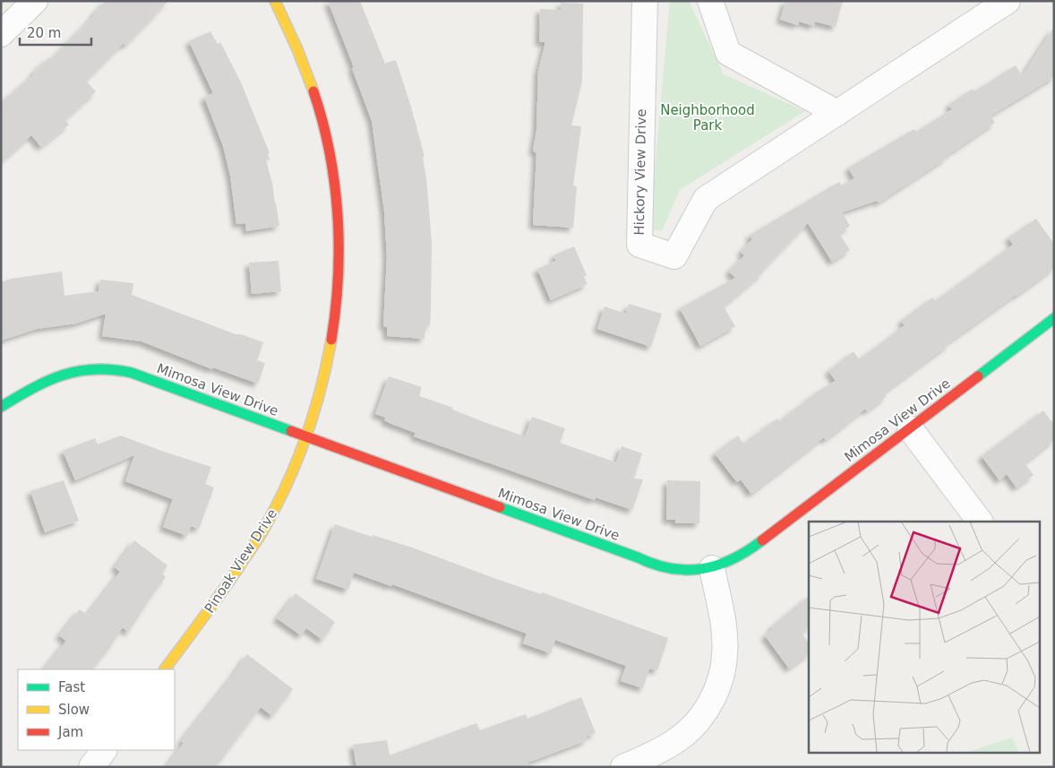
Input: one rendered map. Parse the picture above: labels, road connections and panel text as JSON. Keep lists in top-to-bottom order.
{
  "streets": {
    "street": ["Hickory View Drive", "Mimosa View Drive", "Pinoak View Drive"]
  },
  "crossings": [
    ["Mimosa View Drive", "Pinoak View Drive"]
  ],
  "parks": ["Neighborhood Park"],
  "legend": ["Fast", "Slow", "Jam"],
  "scale_bar": "20 m"
}
